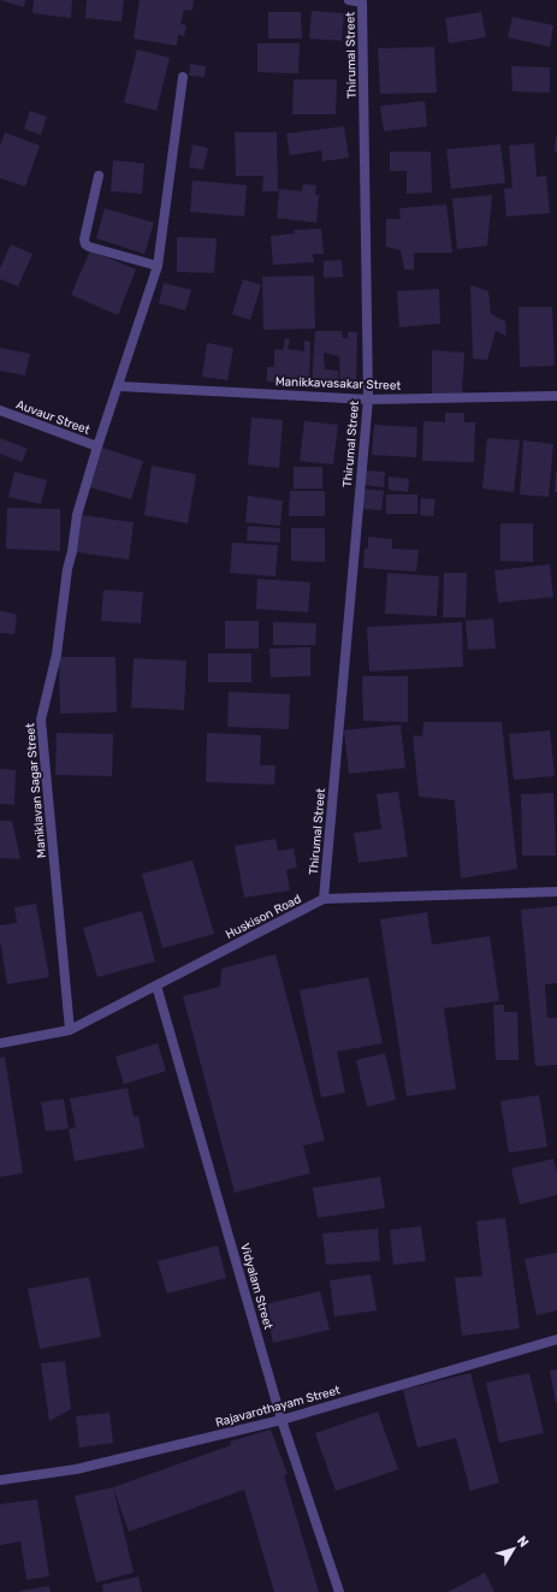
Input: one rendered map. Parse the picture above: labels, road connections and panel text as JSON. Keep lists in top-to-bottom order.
{
  "streets": {
    "street": [
      "Thirumal Street",
      "Manikkavasakar Street",
      "Auvaur Street",
      "Maniklavan Sagar Street",
      "Huskison Road",
      "Vidyalam Street",
      "Rajavarothayam Street"
    ]
  },
  "crossings": [
    ["Thirumal Street", "Manikkavasakar Street"],
    ["Thirumal Street", "Huskison Road"],
    ["Manikkavasakar Street", "Maniklavan Sagar Street"],
    ["Auvaur Street", "Maniklavan Sagar Street"],
    ["Maniklavan Sagar Street", "Huskison Road"],
    ["Huskison Road", "Vidyalam Street"],
    ["Vidyalam Street", "Rajavarothayam Street"]
  ],
  "north": "top right"
}
